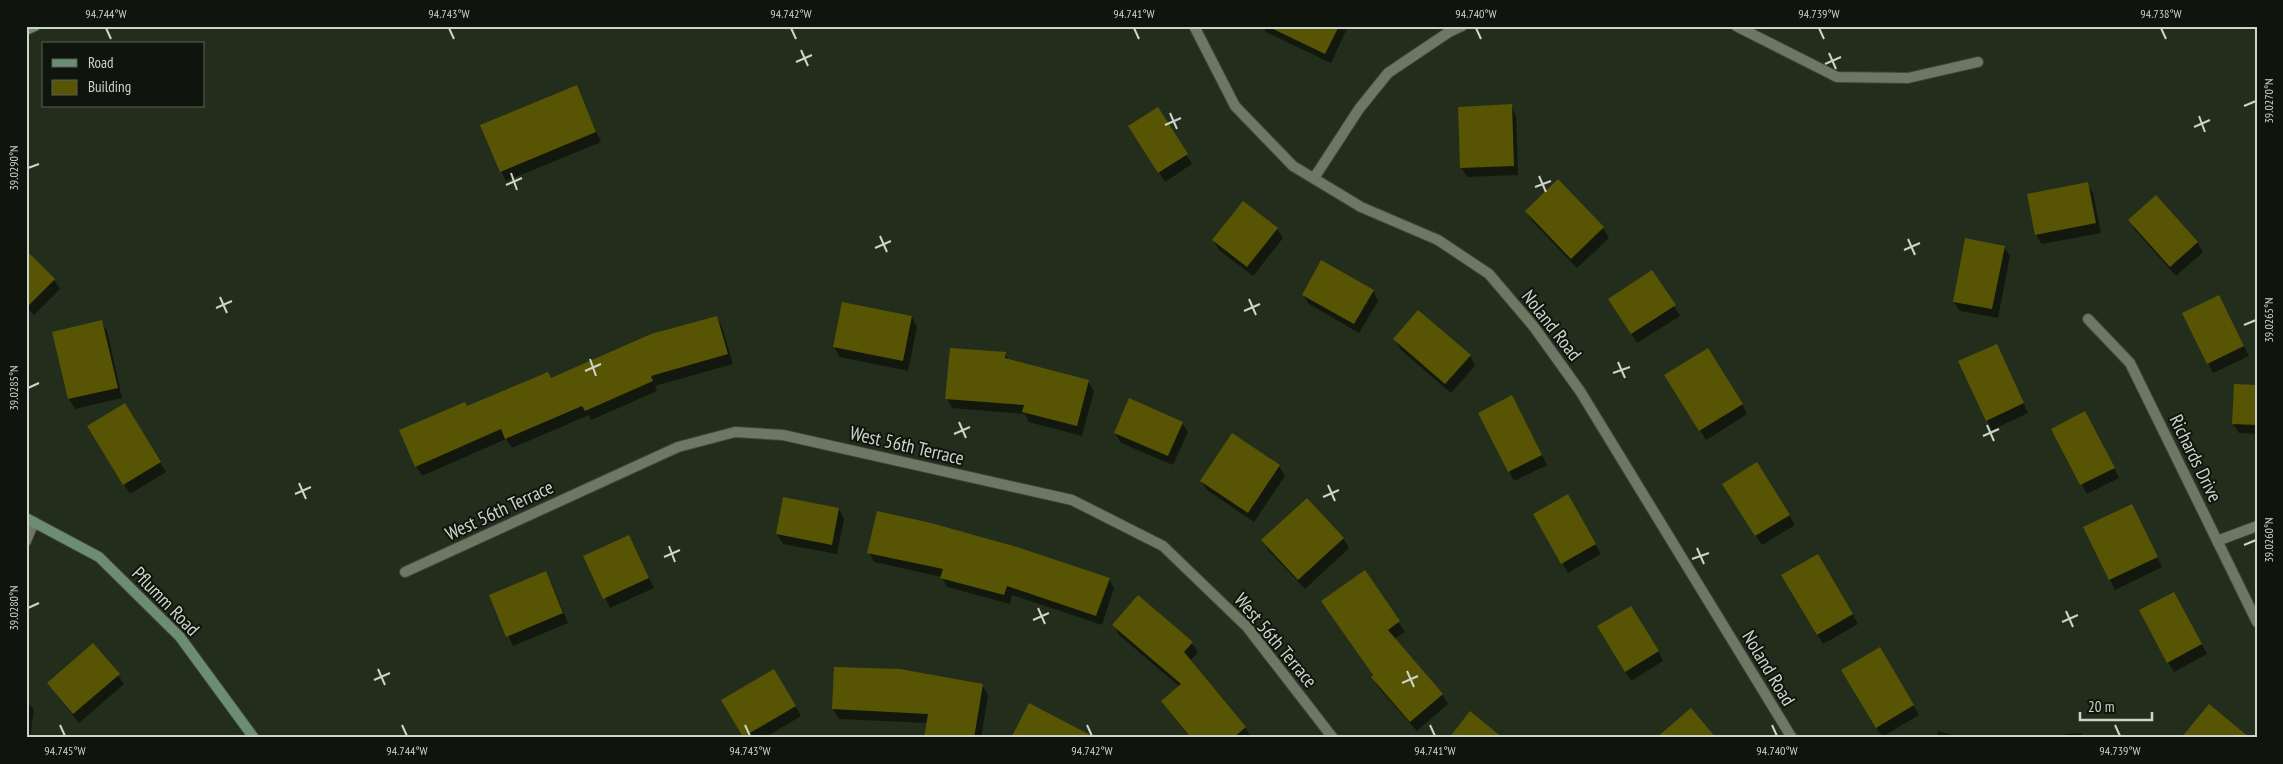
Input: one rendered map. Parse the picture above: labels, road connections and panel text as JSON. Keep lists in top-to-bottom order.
{
  "streets": {
    "main road": ["Pflumm Road"],
    "street": ["Noland Road", "West 56th Terrace", "Richards Drive"]
  },
  "legend": ["Road", "Building"],
  "scale_bar": "20 m",
  "coordinates": [
    "94.744°W",
    "94.743°W",
    "94.742°W",
    "94.741°W",
    "94.740°W",
    "94.739°W",
    "94.738°W",
    "39.0270°N",
    "39.0290°N",
    "39.0265°N",
    "39.0285°N",
    "39.0260°N",
    "39.0280°N",
    "94.745°W"
  ]
}
